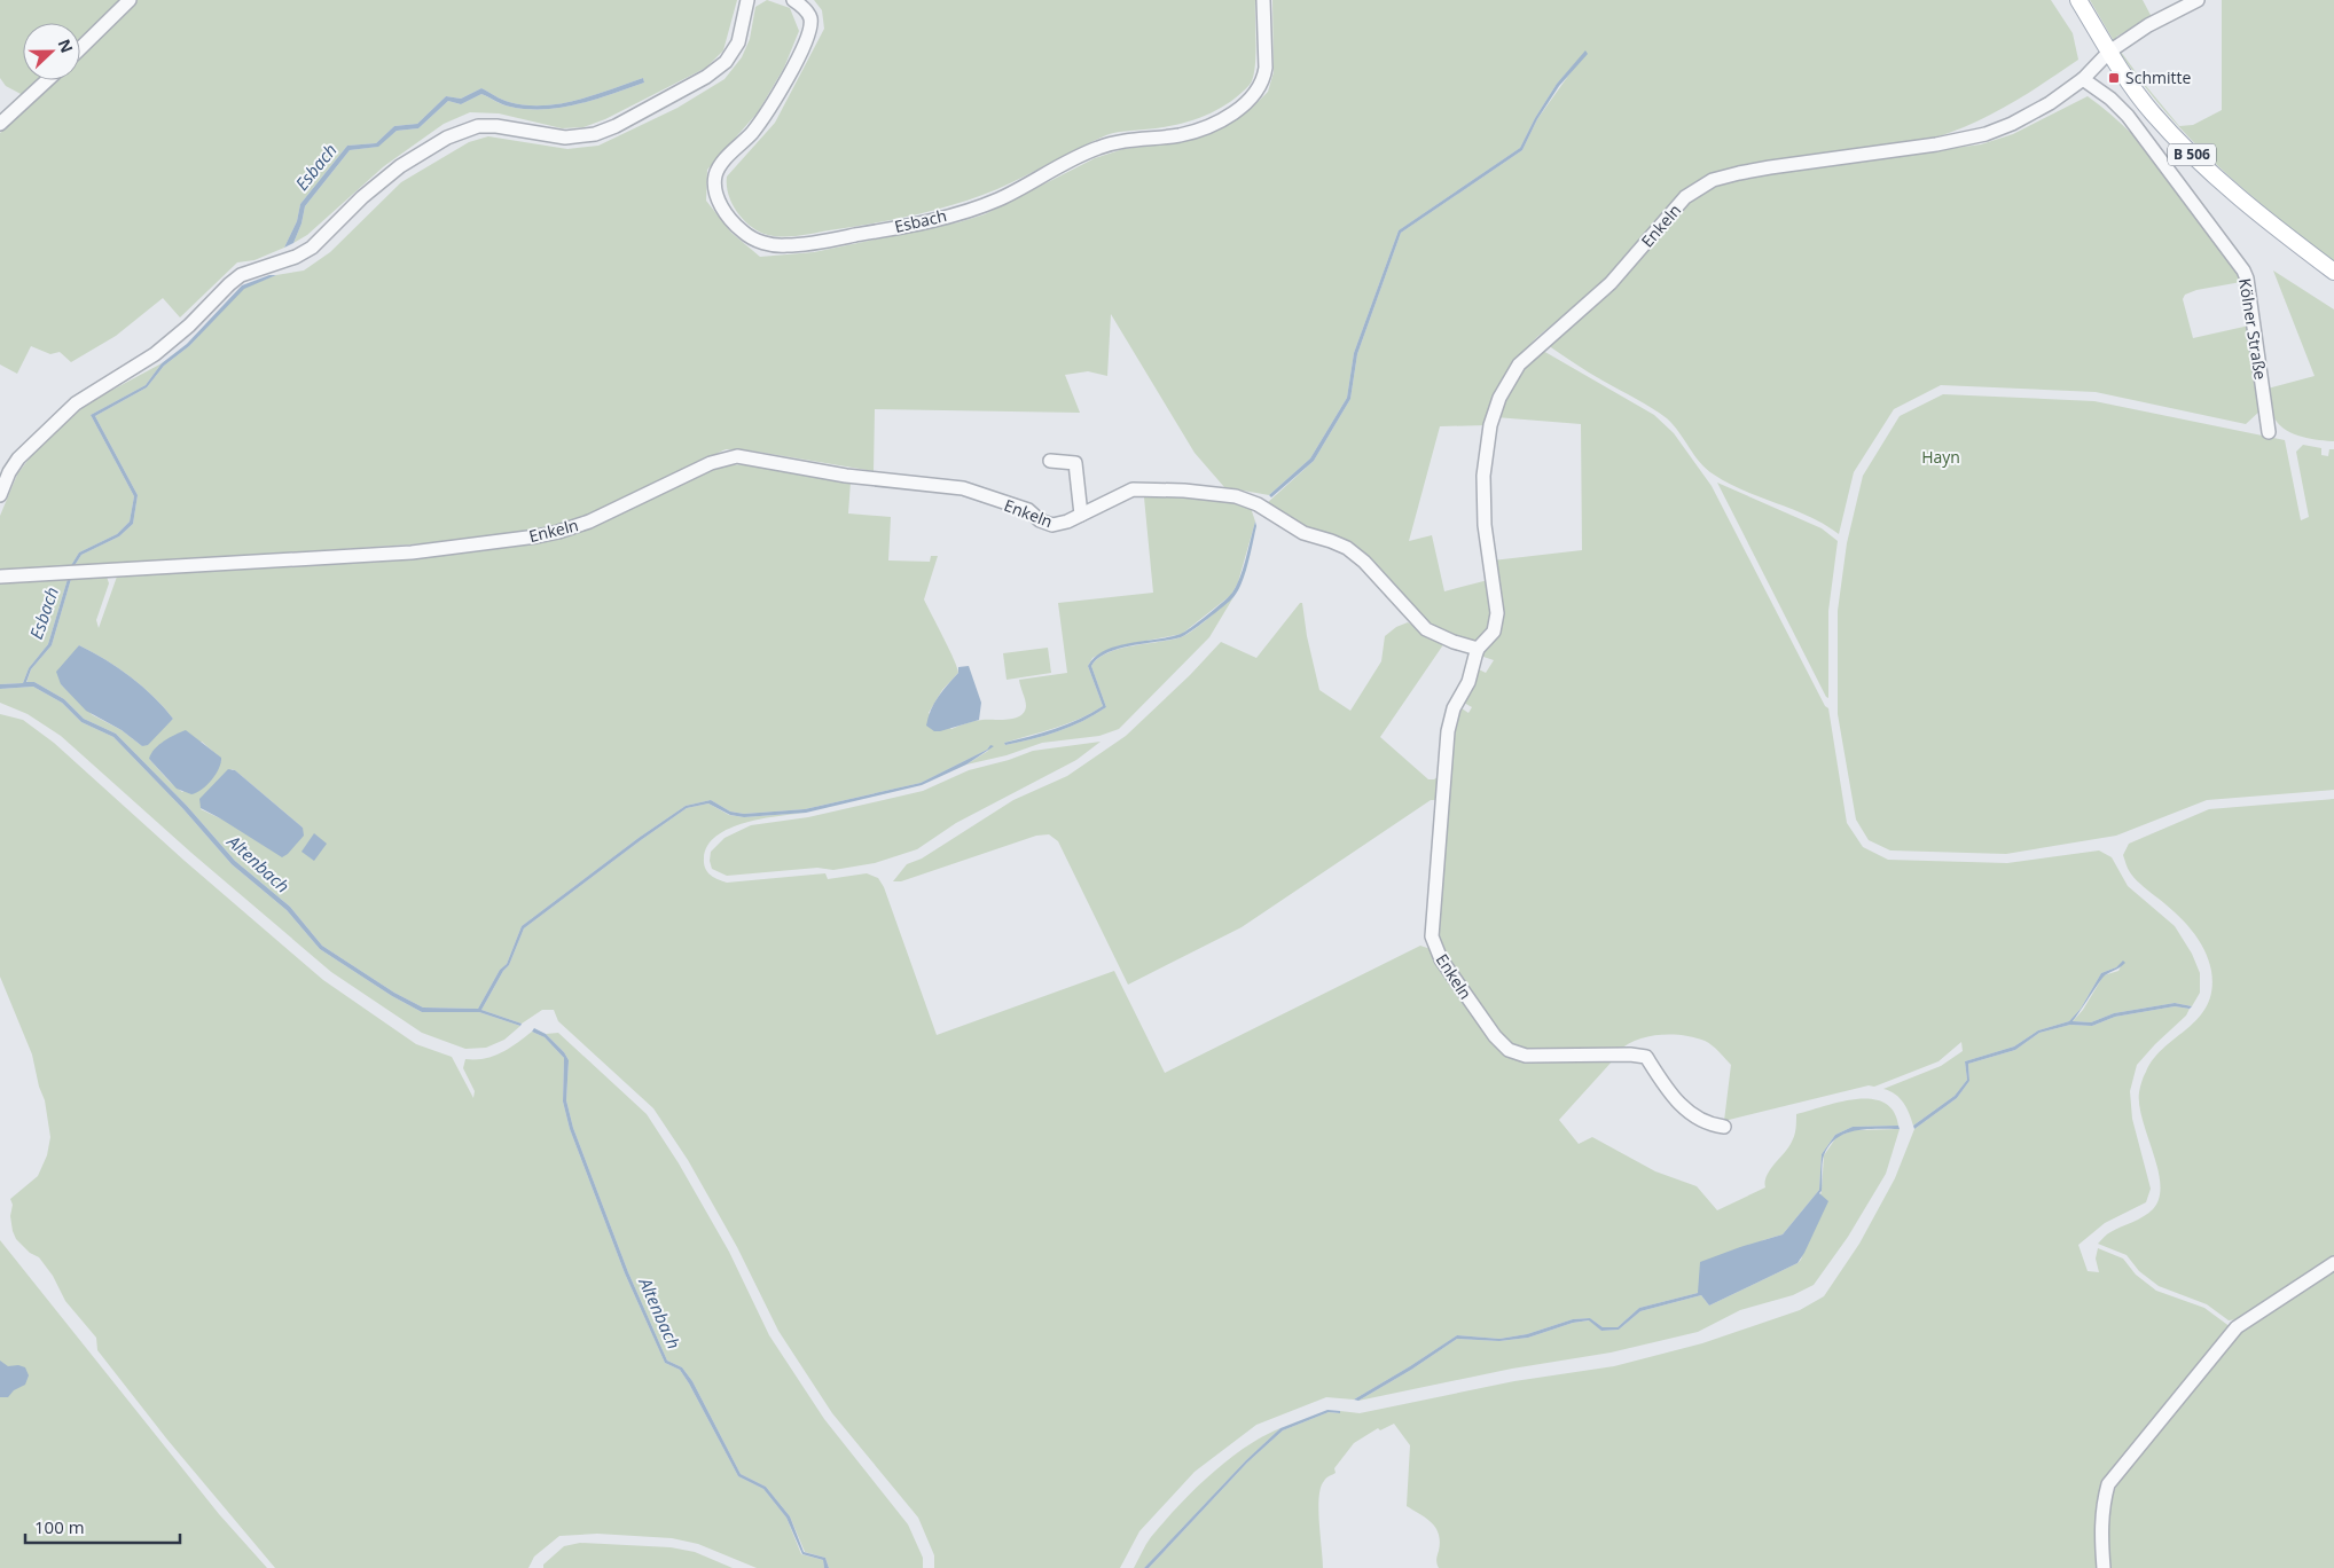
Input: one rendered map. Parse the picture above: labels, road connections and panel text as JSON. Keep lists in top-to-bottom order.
{
  "streets": {
    "main road": ["B 506"],
    "street": ["Esbach", "Enkeln", "Kölner Straße"]
  },
  "crossings": [
    ["B 506", "Enkeln"],
    ["Enkeln", "Kölner Straße"]
  ],
  "water": ["Esbach", "Altenbach"],
  "parks": ["Hayn"],
  "places": {
    "transit": ["Schmitte"]
  },
  "scale_bar": "100 m",
  "north": "right"
}
